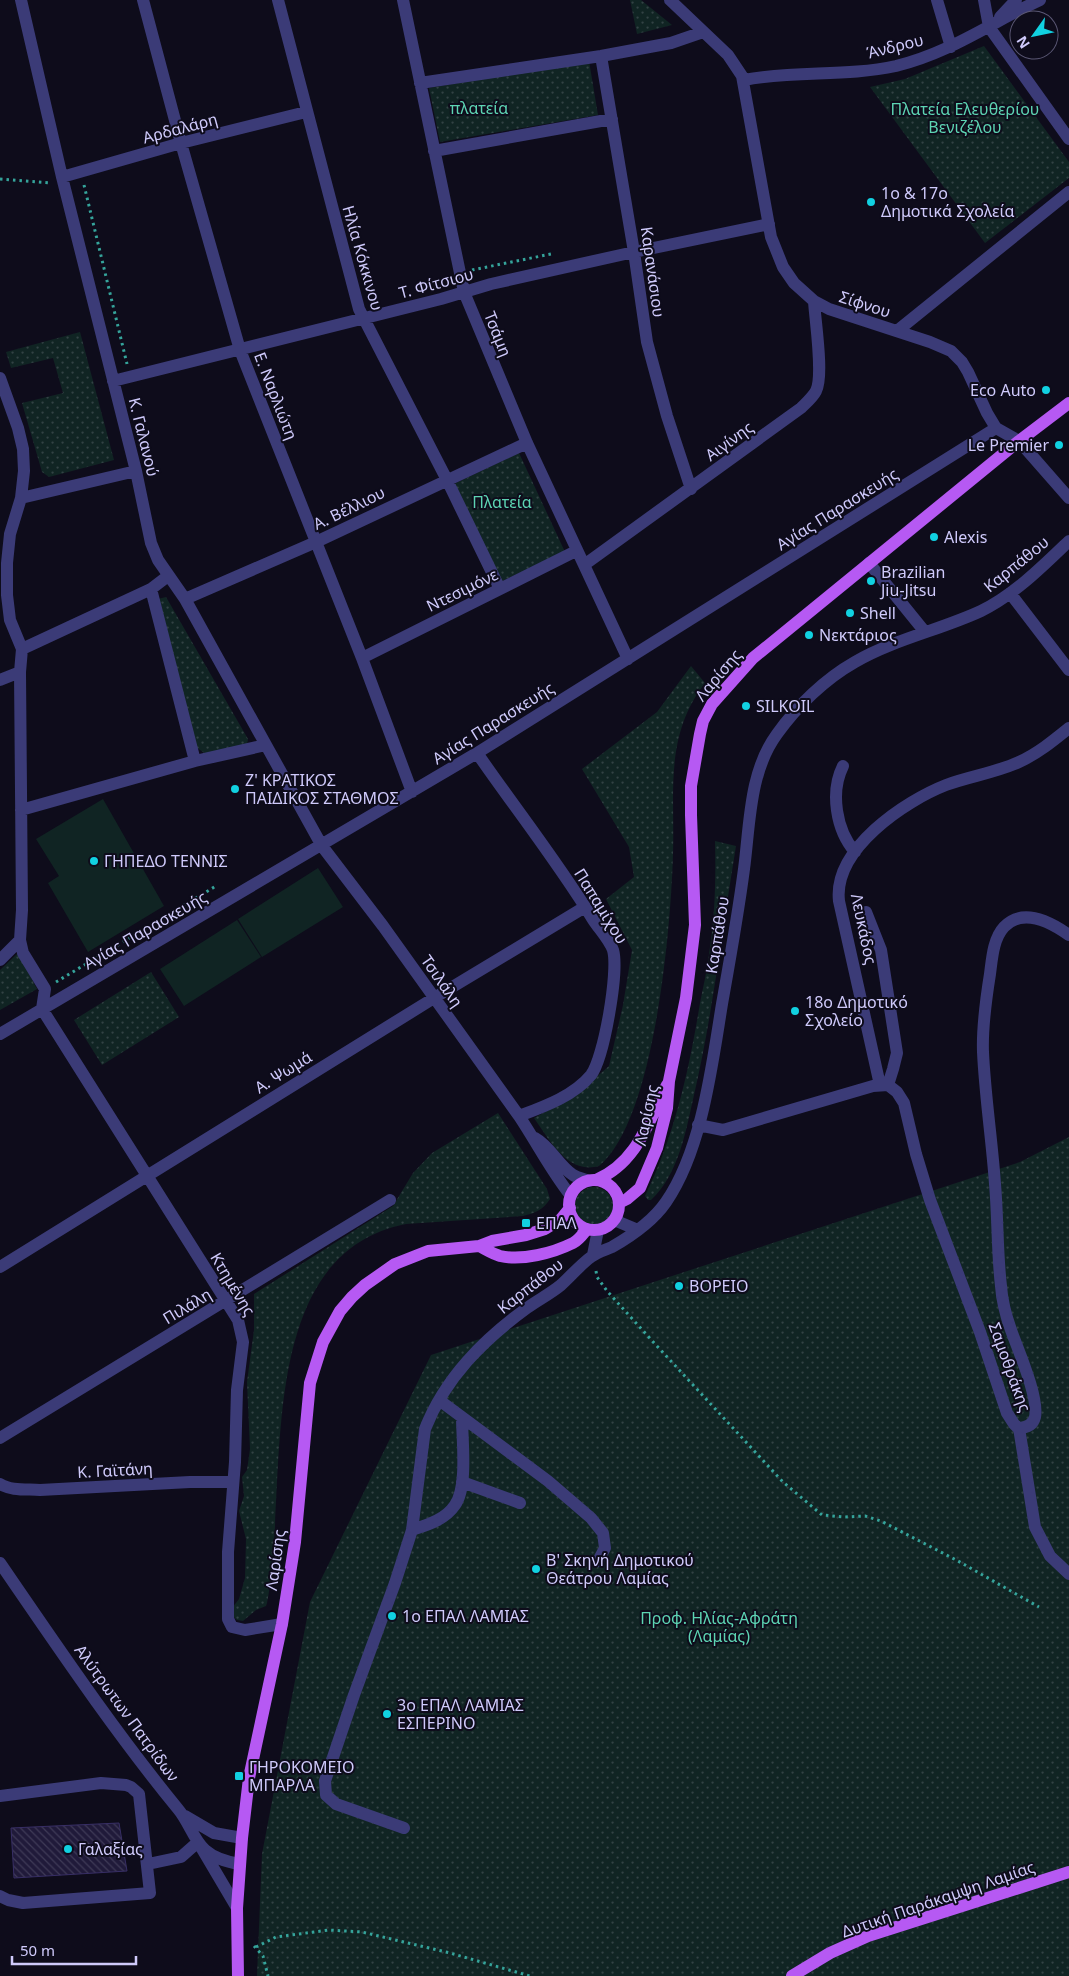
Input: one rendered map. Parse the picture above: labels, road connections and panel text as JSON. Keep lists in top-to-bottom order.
{
  "streets": {
    "main road": ["Λαρίσης", "Δυτική Παράκαμψη Λαμίας"],
    "street": [
      "Άνδρου",
      "Αρδαλάρη",
      "Ηλία Κόκκινου",
      "Καρανάσιου",
      "Τ. Φίτσιου",
      "Σίφνου",
      "Τσάμη",
      "Ε. Ναρλιώτη",
      "Κ. Γαλανού",
      "Αιγίνης",
      "Α. Βέλλιου",
      "Αγίας Παρασκευής",
      "Καρπάθου",
      "Ντεσιμόνε",
      "Παπαμίχου",
      "Λευκάδος",
      "Τσιλάλη",
      "Α. Ψωμά",
      "Κτημένης",
      "Πιλάλη",
      "Σαμοθράκης",
      "Κ. Γαϊτάνη",
      "Αλύτρωτων Πατρίδων"
    ]
  },
  "crossings": [
    ["Άνδρου", "Σίφνου"],
    ["Αρδαλάρη", "Ηλία Κόκκινου"],
    ["Αρδαλάρη", "Ε. Ναρλιώτη"],
    ["Αρδαλάρη", "Κ. Γαλανού"],
    ["Ηλία Κόκκινου", "Τ. Φίτσιου"],
    ["Ηλία Κόκκινου", "Α. Βέλλιου"],
    ["Ηλία Κόκκινου", "Ντεσιμόνε"],
    ["Καρανάσιου", "Τ. Φίτσιου"],
    ["Καρανάσιου", "Αιγίνης"],
    ["Τ. Φίτσιου", "Σίφνου"],
    ["Τ. Φίτσιου", "Τσάμη"],
    ["Τ. Φίτσιου", "Ε. Ναρλιώτη"],
    ["Τ. Φίτσιου", "Κ. Γαλανού"],
    ["Σίφνου", "Αιγίνης"],
    ["Σίφνου", "Αγίας Παρασκευής"],
    ["Τσάμη", "Αιγίνης"],
    ["Τσάμη", "Α. Βέλλιου"],
    ["Τσάμη", "Αγίας Παρασκευής"],
    ["Τσάμη", "Ντεσιμόνε"],
    ["Ε. Ναρλιώτη", "Α. Βέλλιου"],
    ["Ε. Ναρλιώτη", "Αγίας Παρασκευής"],
    ["Ε. Ναρλιώτη", "Ντεσιμόνε"],
    ["Κ. Γαλανού", "Α. Βέλλιου"],
    ["Κ. Γαλανού", "Αγίας Παρασκευής"],
    ["Κ. Γαλανού", "Τσιλάλη"],
    ["Αγίας Παρασκευής", "Παπαμίχου"],
    ["Αγίας Παρασκευής", "Τσιλάλη"],
    ["Αγίας Παρασκευής", "Κτημένης"],
    ["Λαρίσης", "Κτημένης"],
    ["Λαρίσης", "Αλύτρωτων Πατρίδων"],
    ["Παπαμίχου", "Τσιλάλη"],
    ["Παπαμίχου", "Α. Ψωμά"],
    ["Λευκάδος", "Σαμοθράκης"],
    ["Τσιλάλη", "Α. Ψωμά"],
    ["Α. Ψωμά", "Κτημένης"],
    ["Κτημένης", "Πιλάλη"],
    ["Κτημένης", "Κ. Γαϊτάνη"]
  ],
  "parks": [
    "πλατεία",
    "Πλατεία Ελευθερίου Βενιζέλου",
    "Πλατεία",
    "Προφ. Ηλίας-Αφράτη (Λαμίας)"
  ],
  "places": {
    "other": [
      "1ο & 17ο Δημοτικά Σχολεία",
      "Eco Auto",
      "Le Premier",
      "Alexis",
      "Brazilian Jiu-Jitsu",
      "Shell",
      "Νεκτάριος",
      "SILKOIL",
      "Ζ' ΚΡΑΤΙΚΟΣ ΠΑΙΔΙΚΟΣ ΣΤΑΘΜΟΣ",
      "ΓΗΠΕΔΟ ΤΕΝΝΙΣ",
      "18ο Δημοτικό Σχολείο",
      "ΒΟΡΕΙΟ",
      "Β' Σκηνή Δημοτικού Θεάτρου Λαμίας",
      "1ο ΕΠΑΛ ΛΑΜΙΑΣ",
      "3ο ΕΠΑΛ ΛΑΜΙΑΣ ΕΣΠΕΡΙΝΟ",
      "Γαλαξίας"
    ],
    "transit": ["ΕΠΑΛ", "ΓΗΡΟΚΟΜΕΙΟ ΜΠΑΡΛΑ"]
  },
  "scale_bar": "50 m",
  "north": "bottom left"
}
